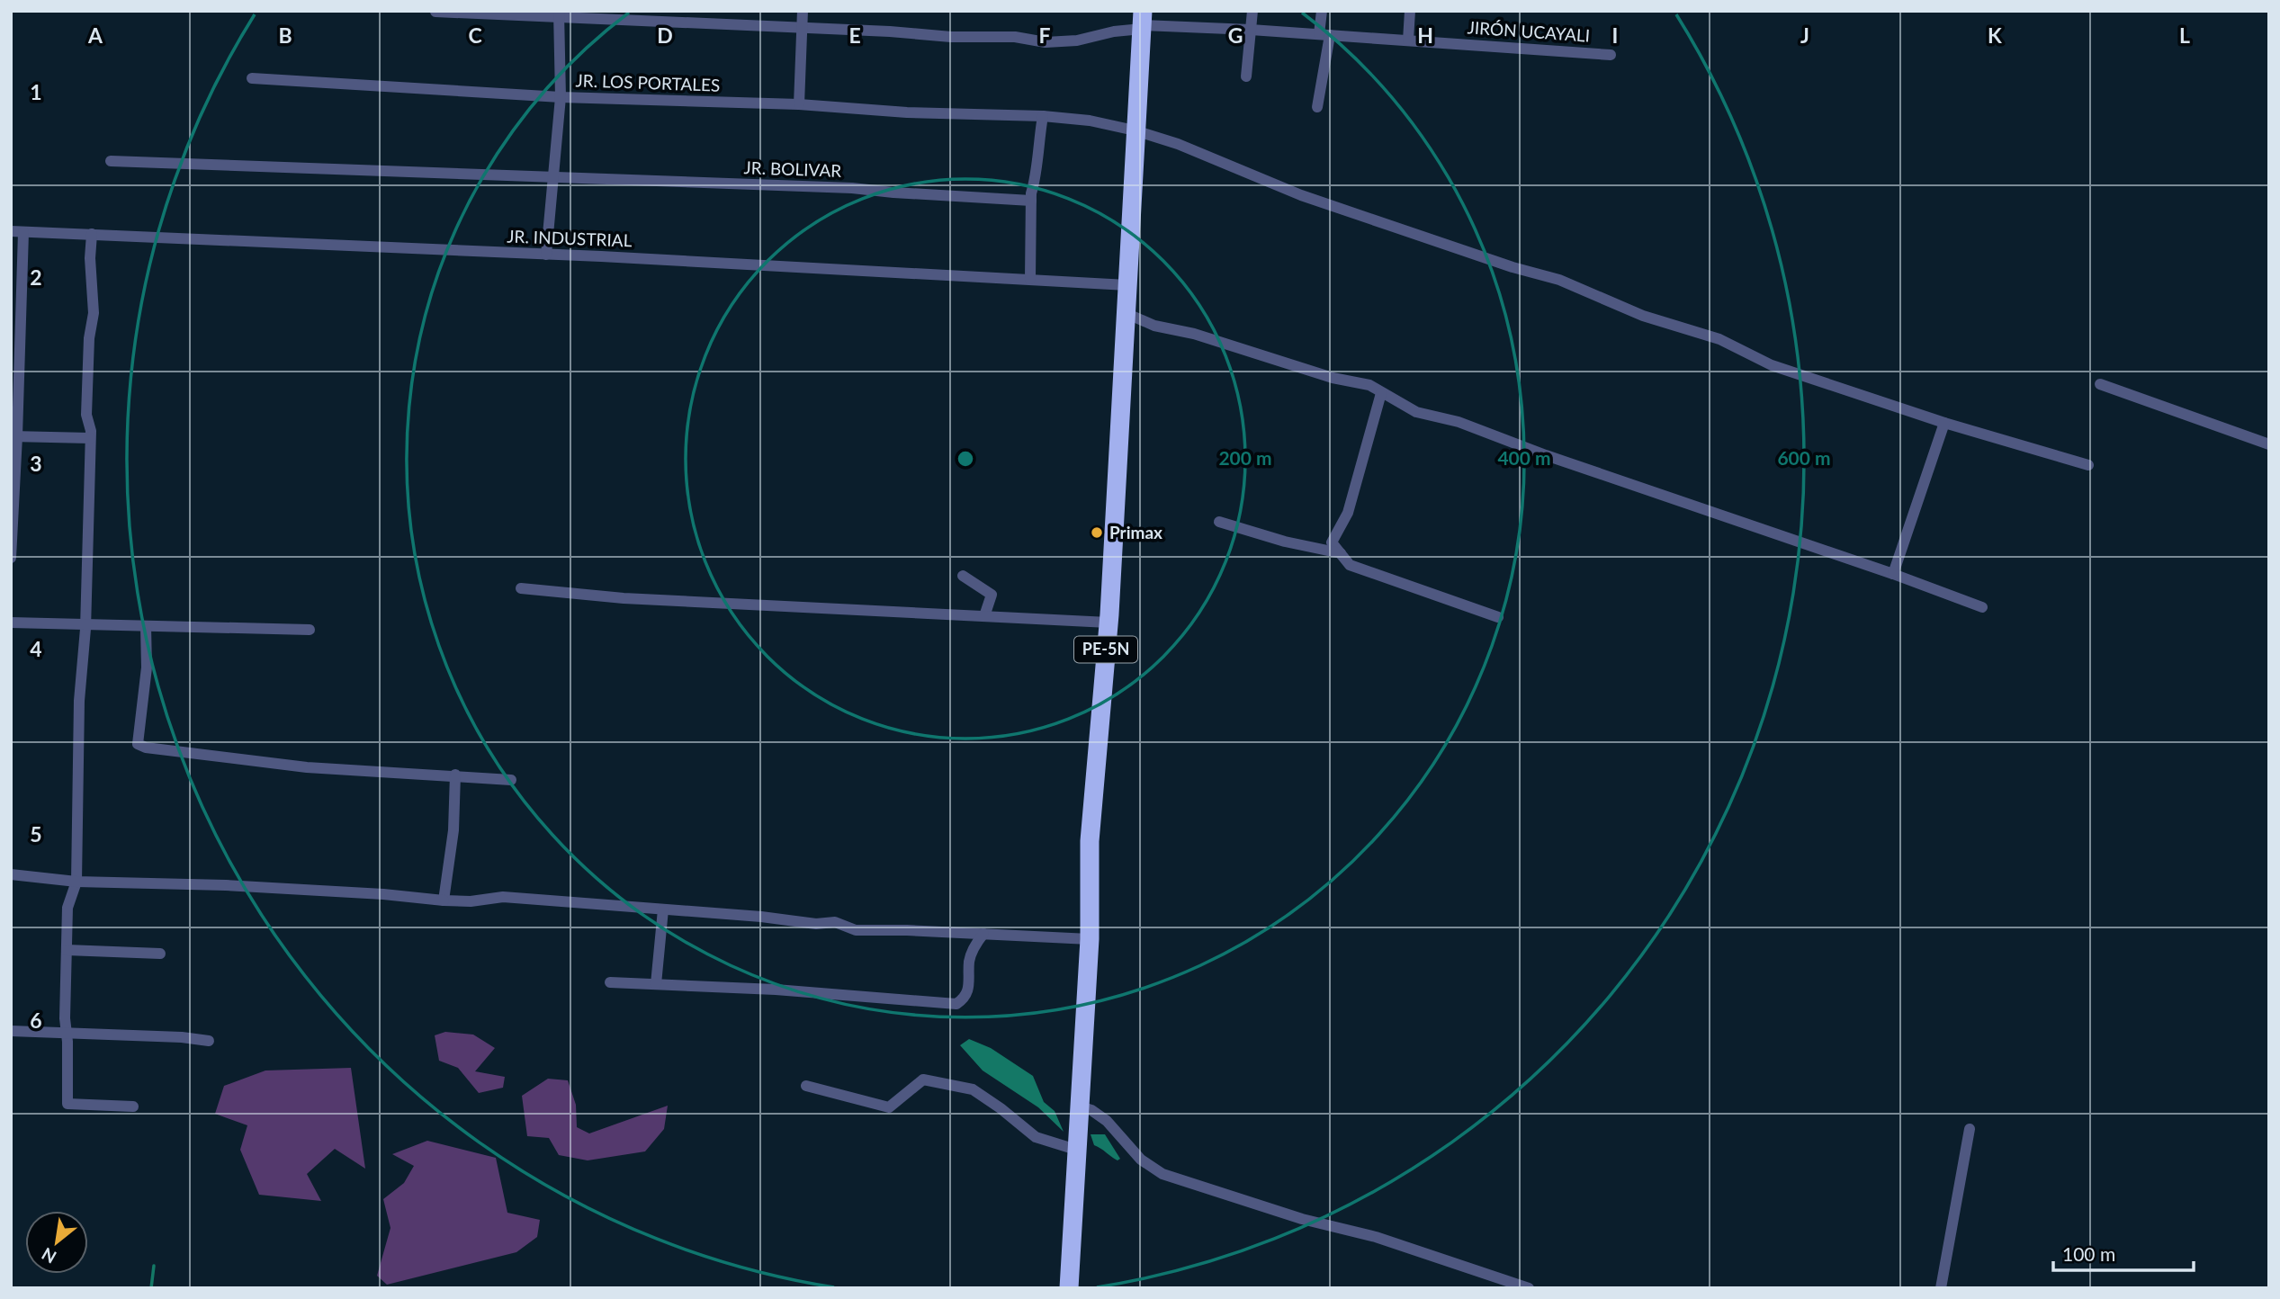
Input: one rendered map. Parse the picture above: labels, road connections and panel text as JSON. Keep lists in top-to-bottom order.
{
  "streets": {
    "highway": ["PE-5N"],
    "street": [
      "JIRÓN UCAYALI",
      "JR. LOS PORTALES",
      "JR. BOLIVAR",
      "JR. INDUSTRIAL"
    ]
  },
  "crossings": [
    ["JIRÓN UCAYALI", "PE-5N"],
    ["JR. LOS PORTALES", "PE-5N"],
    ["JR. INDUSTRIAL", "PE-5N"]
  ],
  "places": ["Primax"],
  "scale_bar": "100 m",
  "north": "bottom left",
  "grid": {
    "columns": [
      "A",
      "B",
      "C",
      "D",
      "E",
      "F",
      "G",
      "H",
      "I",
      "J",
      "K",
      "L"
    ],
    "rows": [
      "1",
      "2",
      "3",
      "4",
      "5",
      "6"
    ]
  },
  "rings": ["200 m", "400 m", "600 m"]
}
